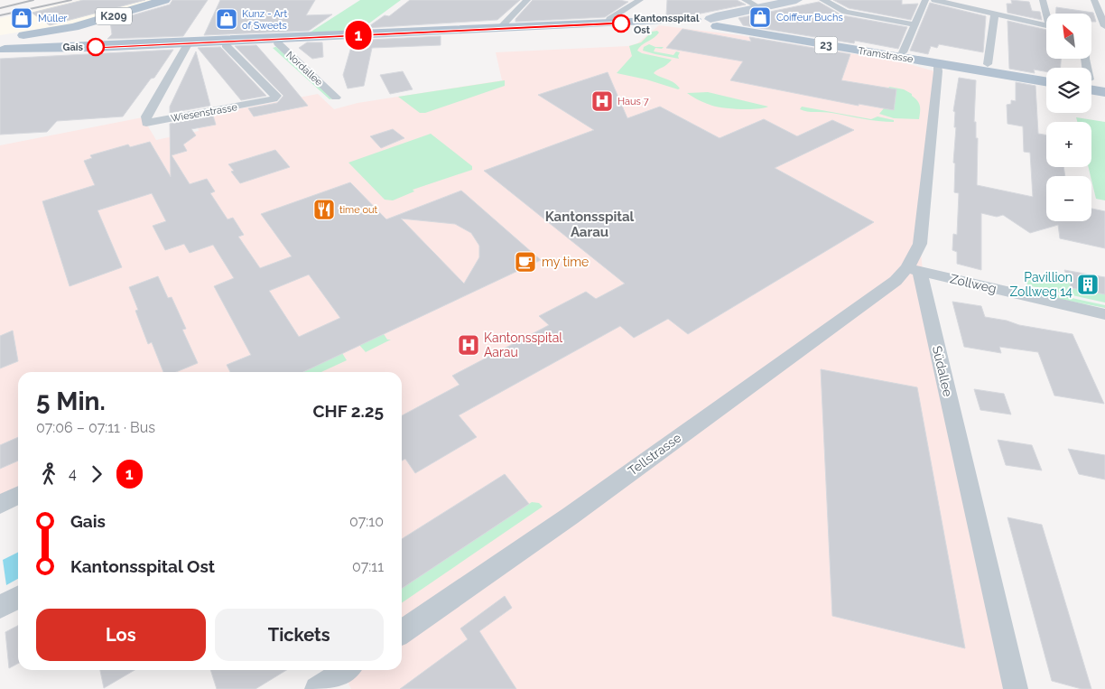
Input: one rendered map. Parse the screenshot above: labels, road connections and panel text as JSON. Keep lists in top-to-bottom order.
{
  "streets": {
    "main road": ["K209", "23", "Tramstrasse"],
    "street": [
      "Nordallee",
      "Wiesenstrasse",
      "Zollweg",
      "Südallee",
      "Tellstrasse"
    ]
  },
  "crossings": [
    ["K209", "23"],
    ["23", "Tramstrasse"],
    ["23", "Nordallee"],
    ["23", "Wiesenstrasse"],
    ["Zollweg", "Südallee"],
    ["Zollweg", "Tellstrasse"],
    ["Südallee", "Tellstrasse"]
  ],
  "districts": ["Kantonsspital Aarau"],
  "places": {
    "shop": ["Coiffeur Buchs", "Müller", "Kunz - Art of Sweets"],
    "other": ["Kantonsspital Ost", "Gais"],
    "hospital": ["Haus 7", "Kantonsspital Aarau"],
    "restaurant": ["time out"],
    "cafe": ["my time"],
    "building": ["Pavillion Zollweg 14"]
  },
  "lines": ["bus line 1"],
  "north": "top left",
  "page": {
    "on_map": "1",
    "map_buttons": ["+", "−"],
    "heading": ["5 Min.", "07:06 – 07:11 · Bus", "CHF 2.25"],
    "legs": ["4", "1"],
    "list": [
      {
        "name": "Gais",
        "value": "07:10"
      },
      {
        "name": "Kantonsspital Ost",
        "value": "07:11"
      }
    ],
    "buttons": ["Los", "Tickets"]
  }
}
